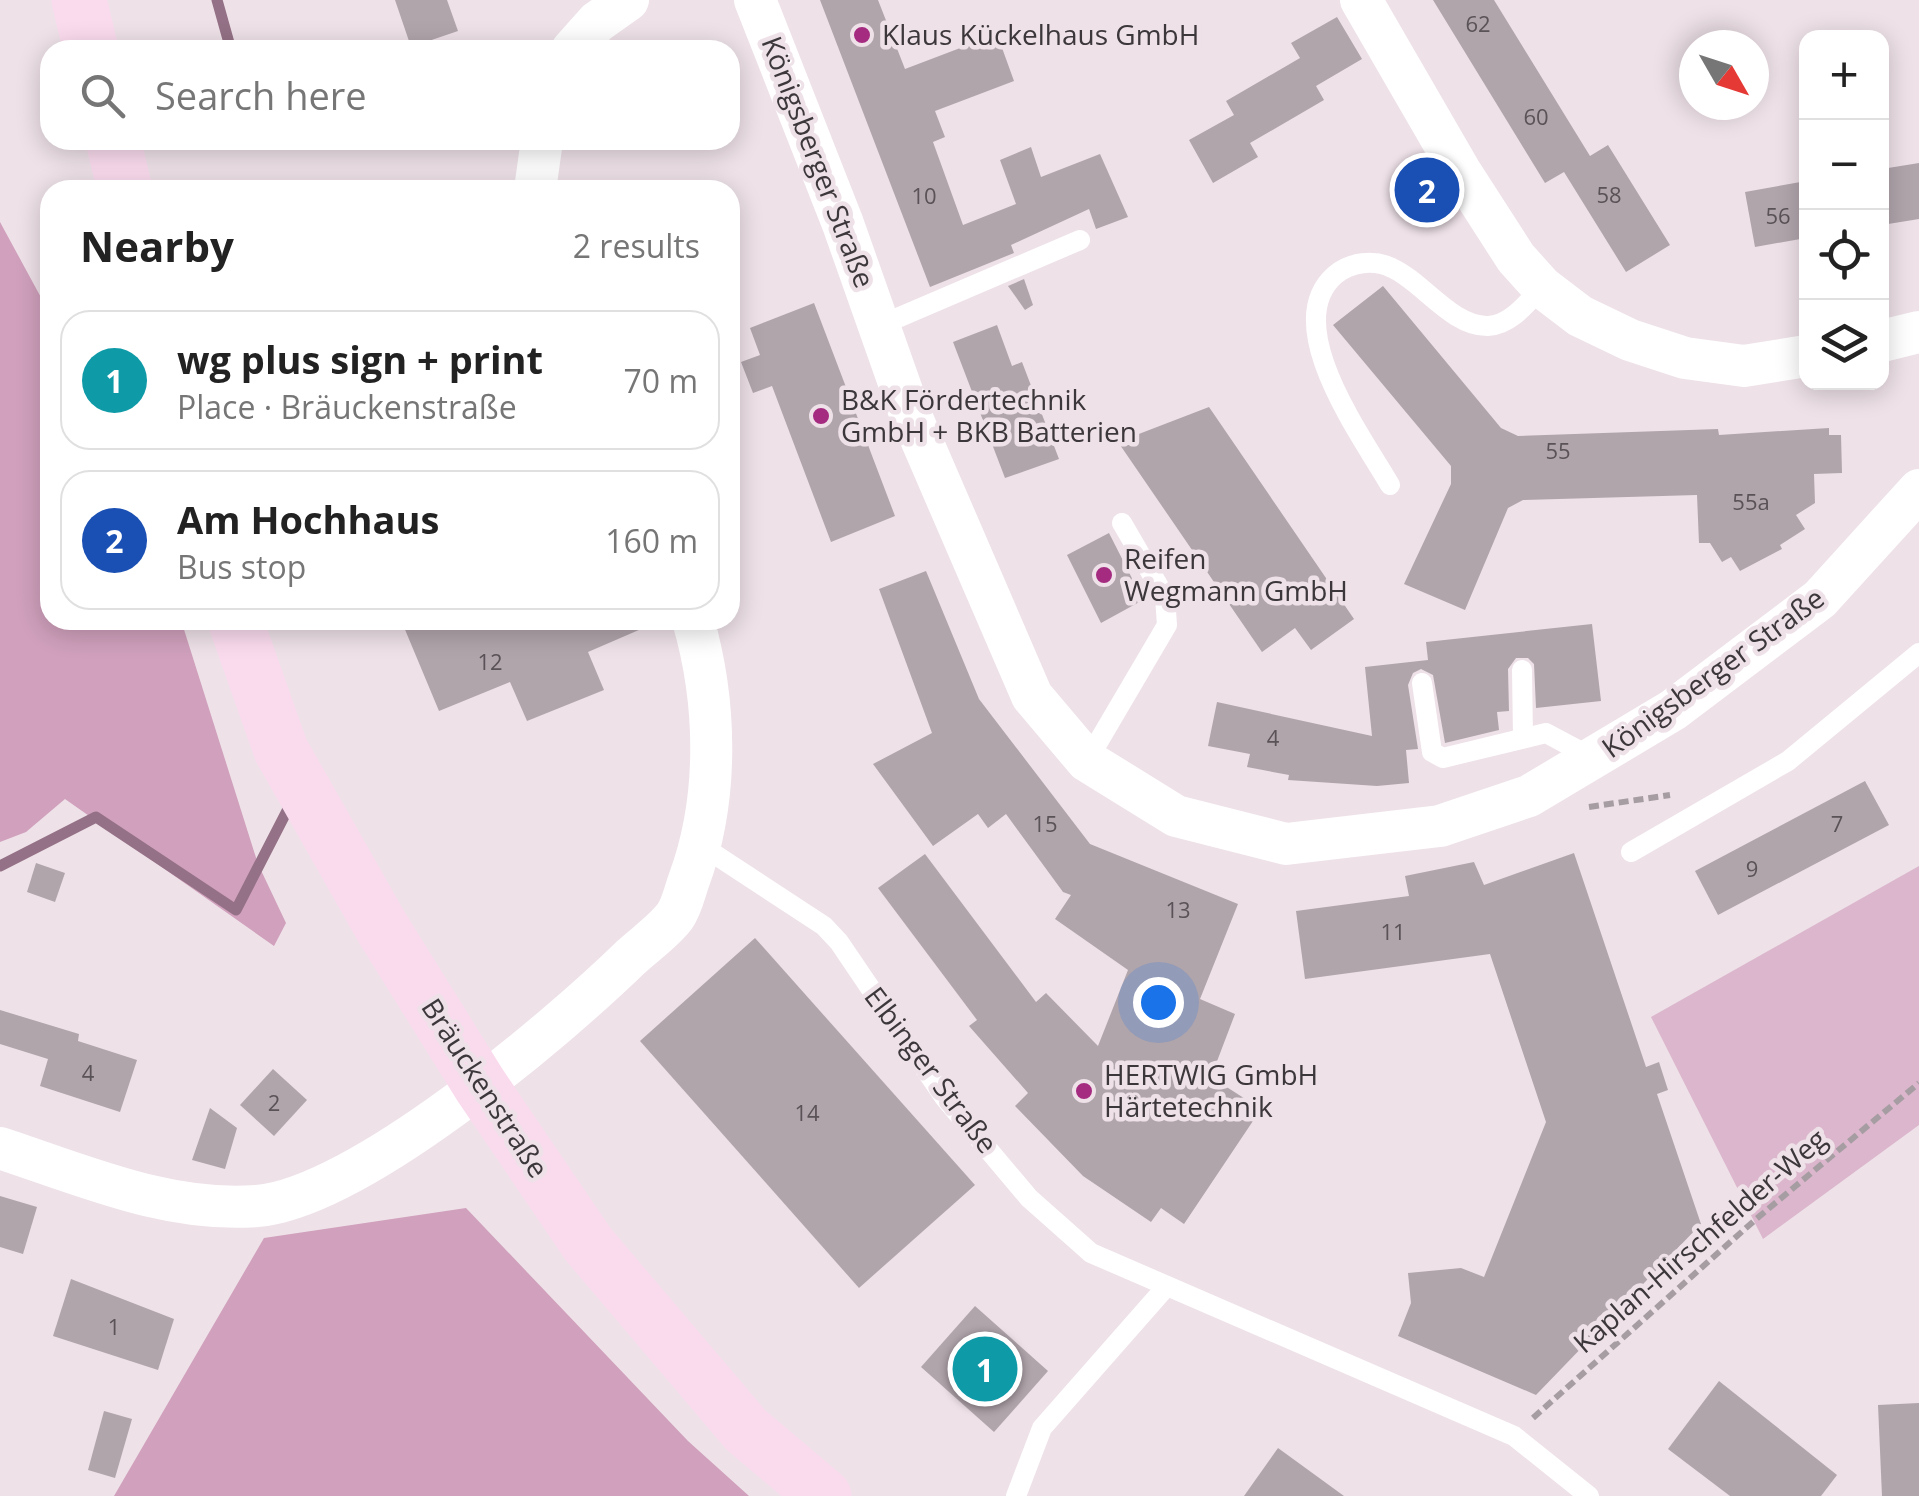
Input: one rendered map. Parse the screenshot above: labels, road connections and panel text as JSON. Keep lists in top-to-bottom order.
{
  "streets": {
    "main road": ["Bräuckenstraße"],
    "street": ["Königsberger Straße"],
    "lane": ["Elbinger Straße"],
    "path": ["Kaplan-Hirschfelder-Weg"]
  },
  "crossings": [
    ["Elbinger Straße", "Kaplan-Hirschfelder-Weg"]
  ],
  "places": [
    "Klaus Kückelhaus GmbH",
    "B&K Fördertechnik GmbH + BKB Batterien",
    "Reifen Wegmann GmbH",
    "HERTWIG GmbH Härtetechnik"
  ],
  "house_numbers": [
    "62",
    "60",
    "58",
    "10",
    "56",
    "55",
    "55a",
    "12",
    "4",
    "15",
    "7",
    "9",
    "13",
    "11",
    "4",
    "2",
    "14",
    "1"
  ],
  "north": "bottom right",
  "page": {
    "map_buttons": ["+", "−"],
    "search": "Search here",
    "pins": ["2", "1"],
    "heading": ["Nearby", "2 results"],
    "list": [
      {
        "mark": "1",
        "name": "wg plus sign + print",
        "note": "Place · Bräuckenstraße",
        "value": "70 m"
      },
      {
        "mark": "2",
        "name": "Am Hochhaus",
        "note": "Bus stop",
        "value": "160 m"
      }
    ]
  }
}
